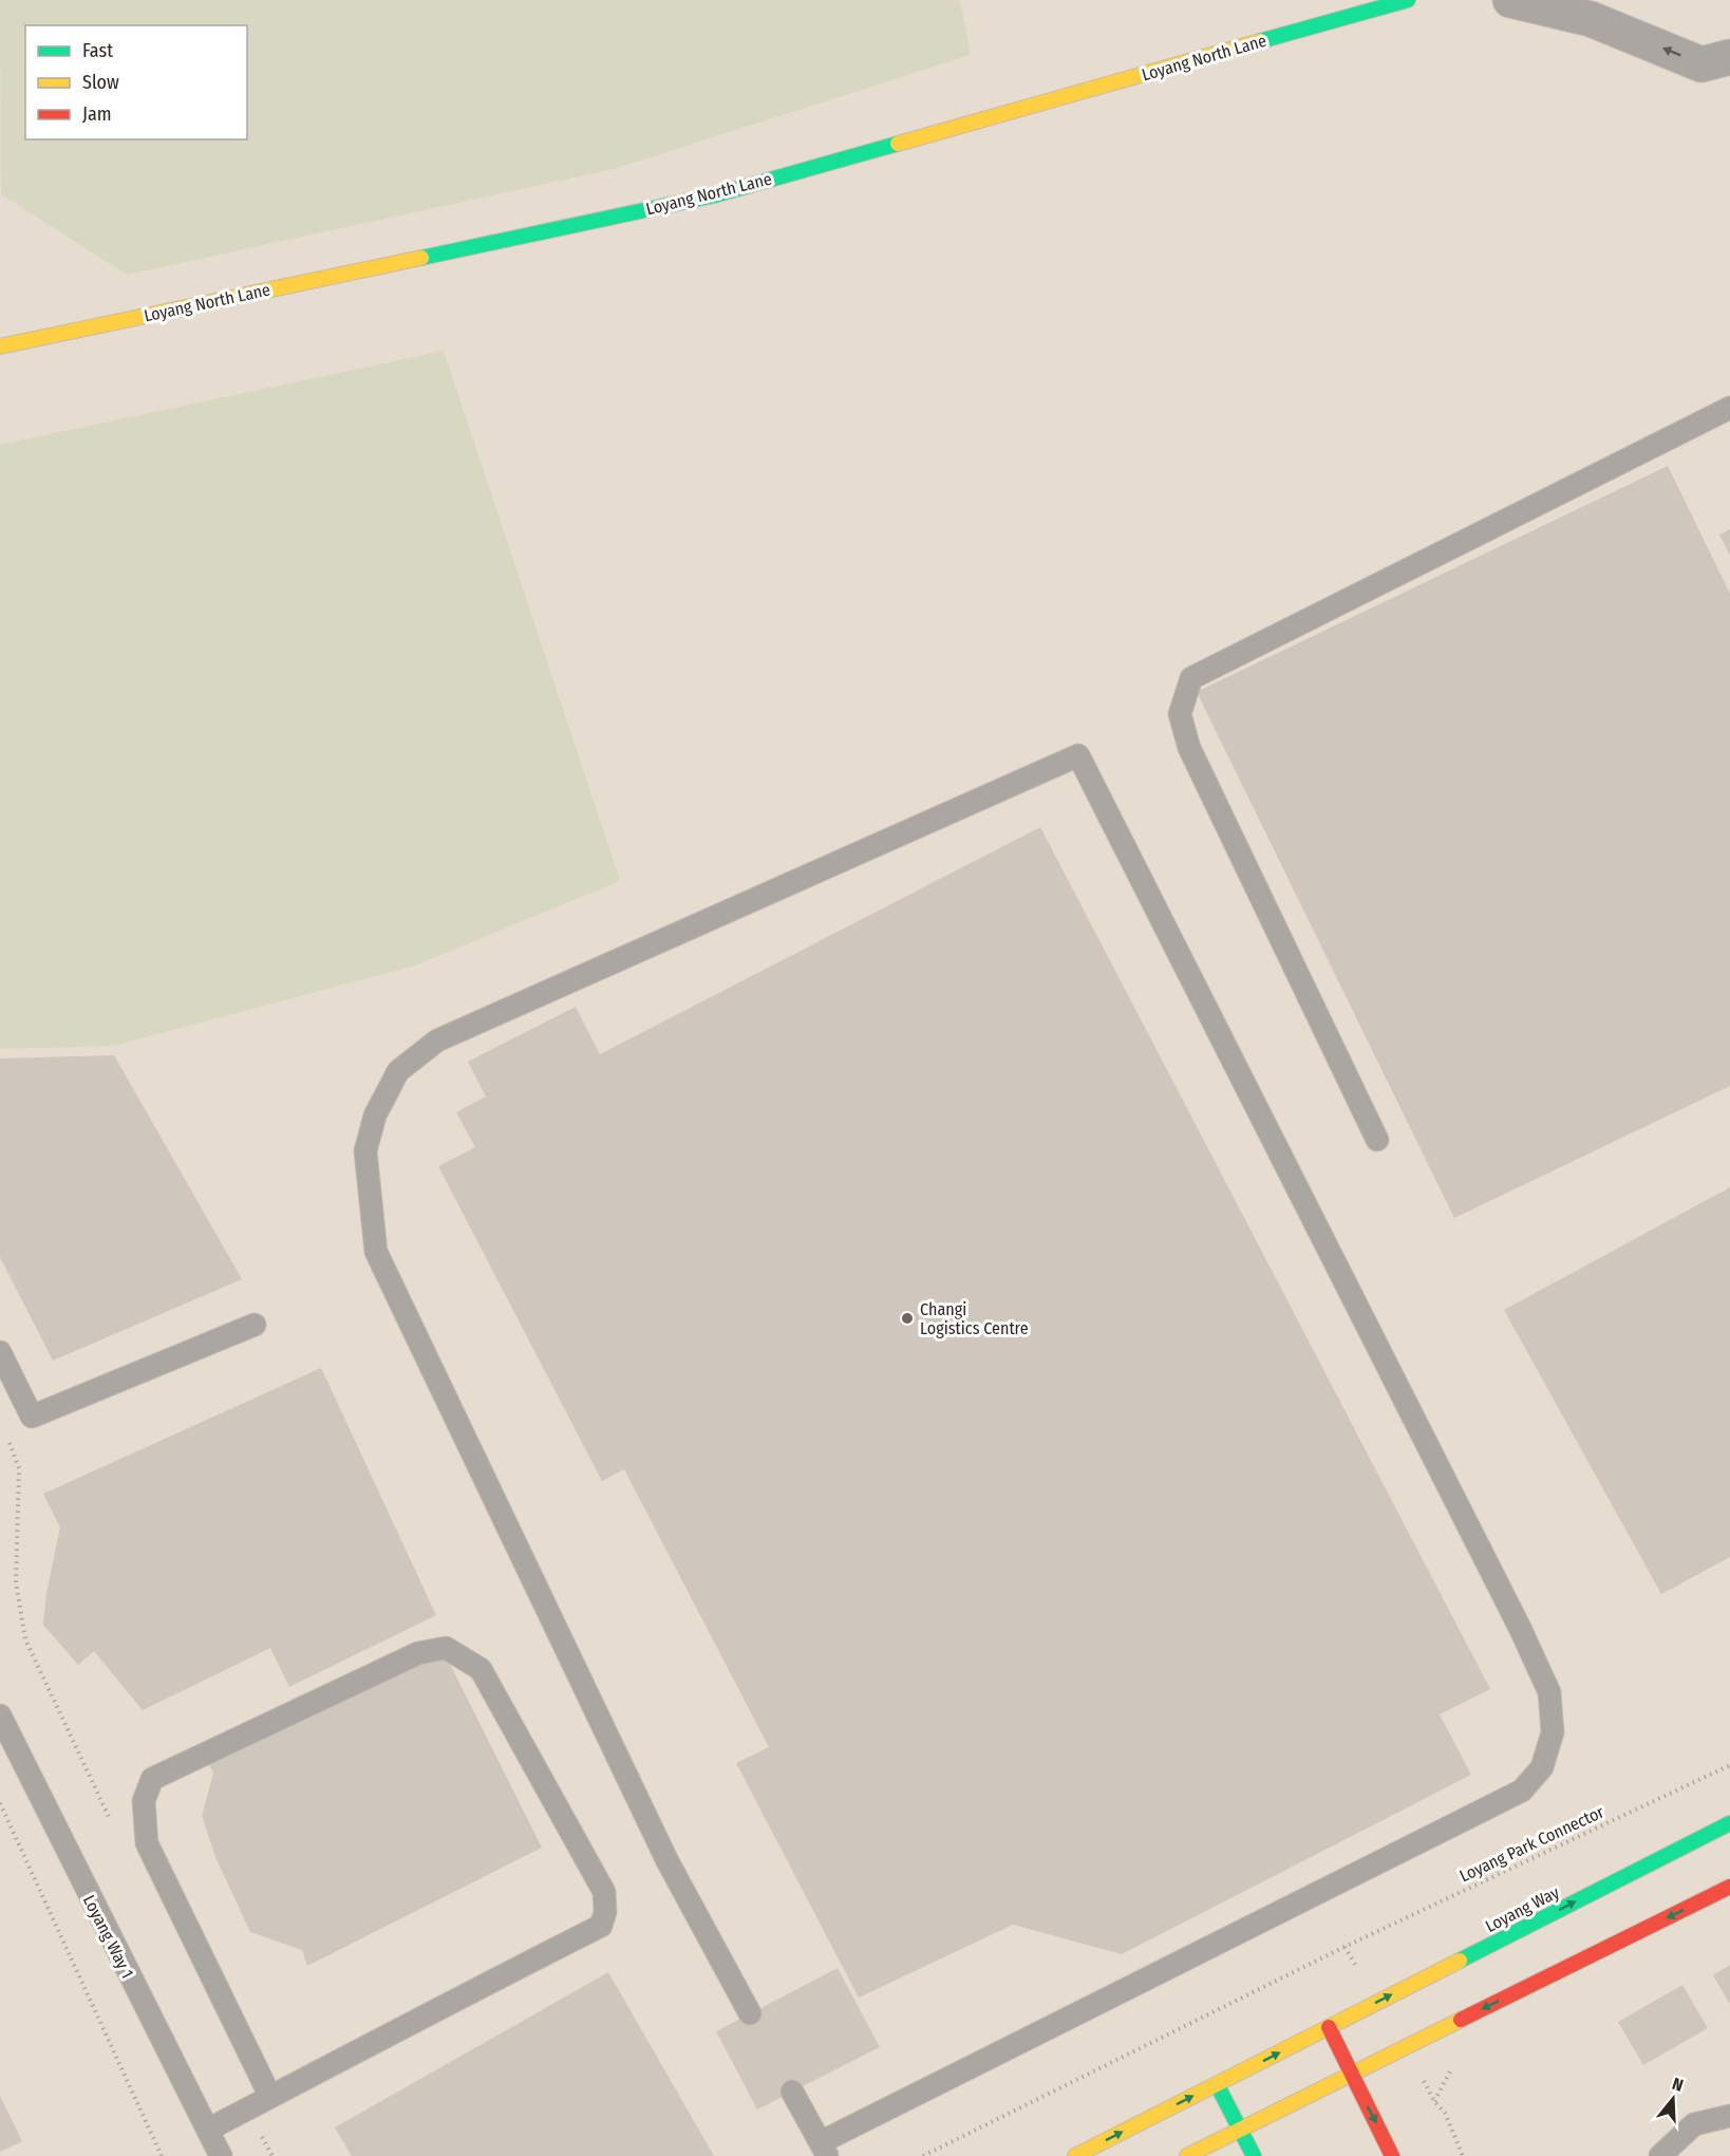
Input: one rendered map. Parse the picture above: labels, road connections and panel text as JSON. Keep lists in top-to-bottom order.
{
  "streets": {
    "street": ["Loyang North Lane", "Loyang Way"],
    "lane": ["Loyang Way 1"],
    "path": ["Loyang Park Connector"]
  },
  "places": ["Changi Logistics Centre"],
  "legend": ["Fast", "Slow", "Jam"],
  "north": "top"
}
